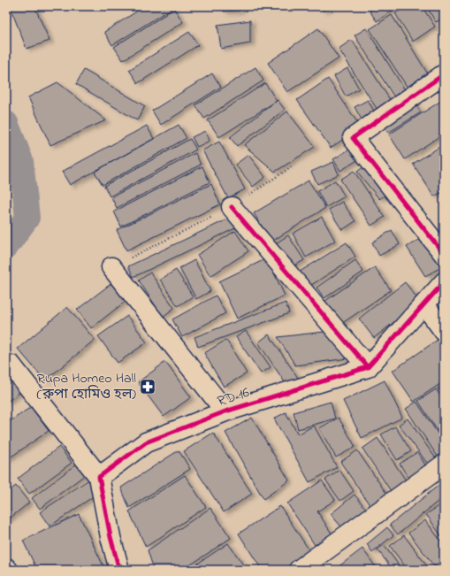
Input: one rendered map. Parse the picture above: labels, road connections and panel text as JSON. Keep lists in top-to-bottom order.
{
  "streets": {
    "street": ["RD 16"]
  },
  "places": {
    "pharmacy": ["Rupa Homeo Hall (রুপা হোমিও হল)"]
  }
}
